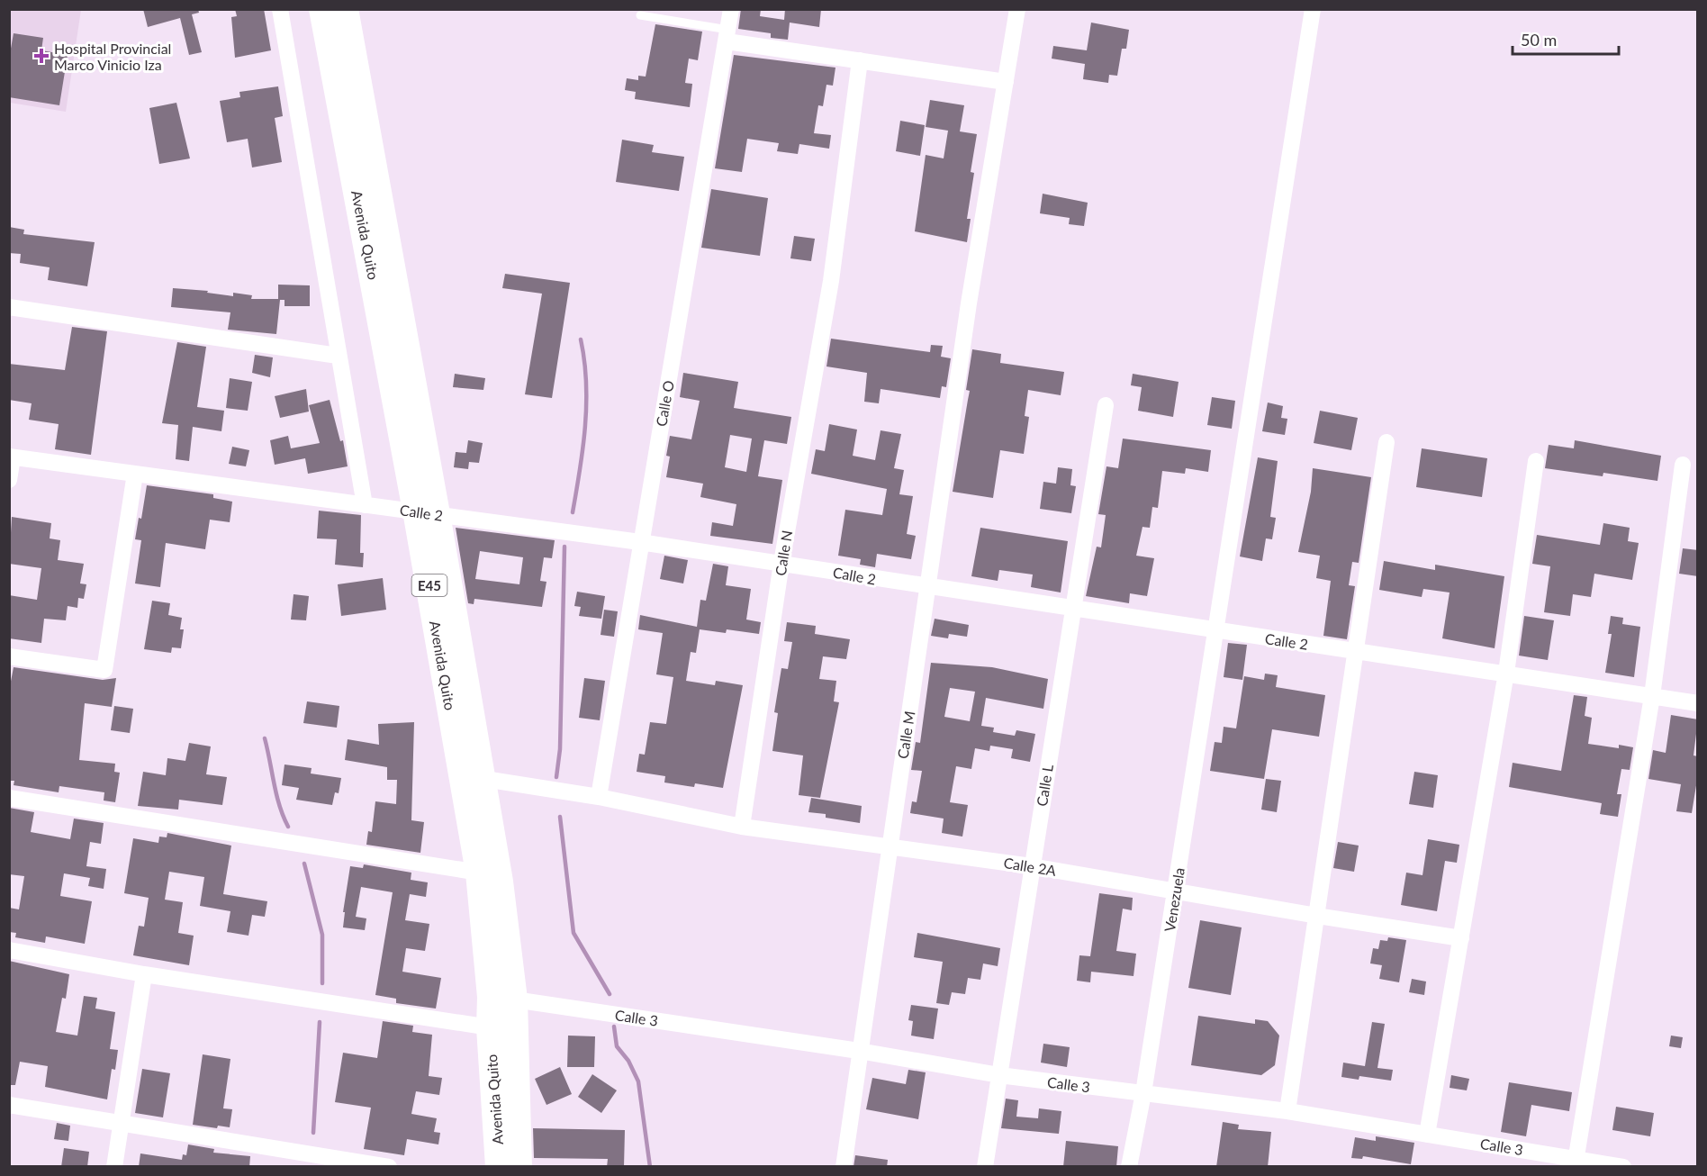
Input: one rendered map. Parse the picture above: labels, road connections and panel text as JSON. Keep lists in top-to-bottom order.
{
  "streets": {
    "highway": ["Avenida Quito", "E45"],
    "street": [
      "Calle O",
      "Calle 2",
      "Calle N",
      "Calle M",
      "Calle L",
      "Calle 2A",
      "Venezuela",
      "Calle 3"
    ]
  },
  "crossings": [
    ["Avenida Quito", "Calle 2"],
    ["Avenida Quito", "Calle 2A"],
    ["Avenida Quito", "Calle 3"],
    ["Calle O", "Calle 2"],
    ["Calle O", "Calle 2A"],
    ["Calle 2", "Calle N"],
    ["Calle 2", "Calle M"],
    ["Calle 2", "Calle L"],
    ["Calle 2", "Venezuela"],
    ["Calle N", "Calle 2A"],
    ["Calle M", "Calle 2A"],
    ["Calle M", "Calle 3"],
    ["Calle L", "Calle 2A"],
    ["Calle L", "Calle 3"],
    ["Calle 2A", "Venezuela"],
    ["Venezuela", "Calle 3"]
  ],
  "places": {
    "health": ["Hospital Provincial Marco Vinicio Iza"]
  },
  "scale_bar": "50 m"
}
